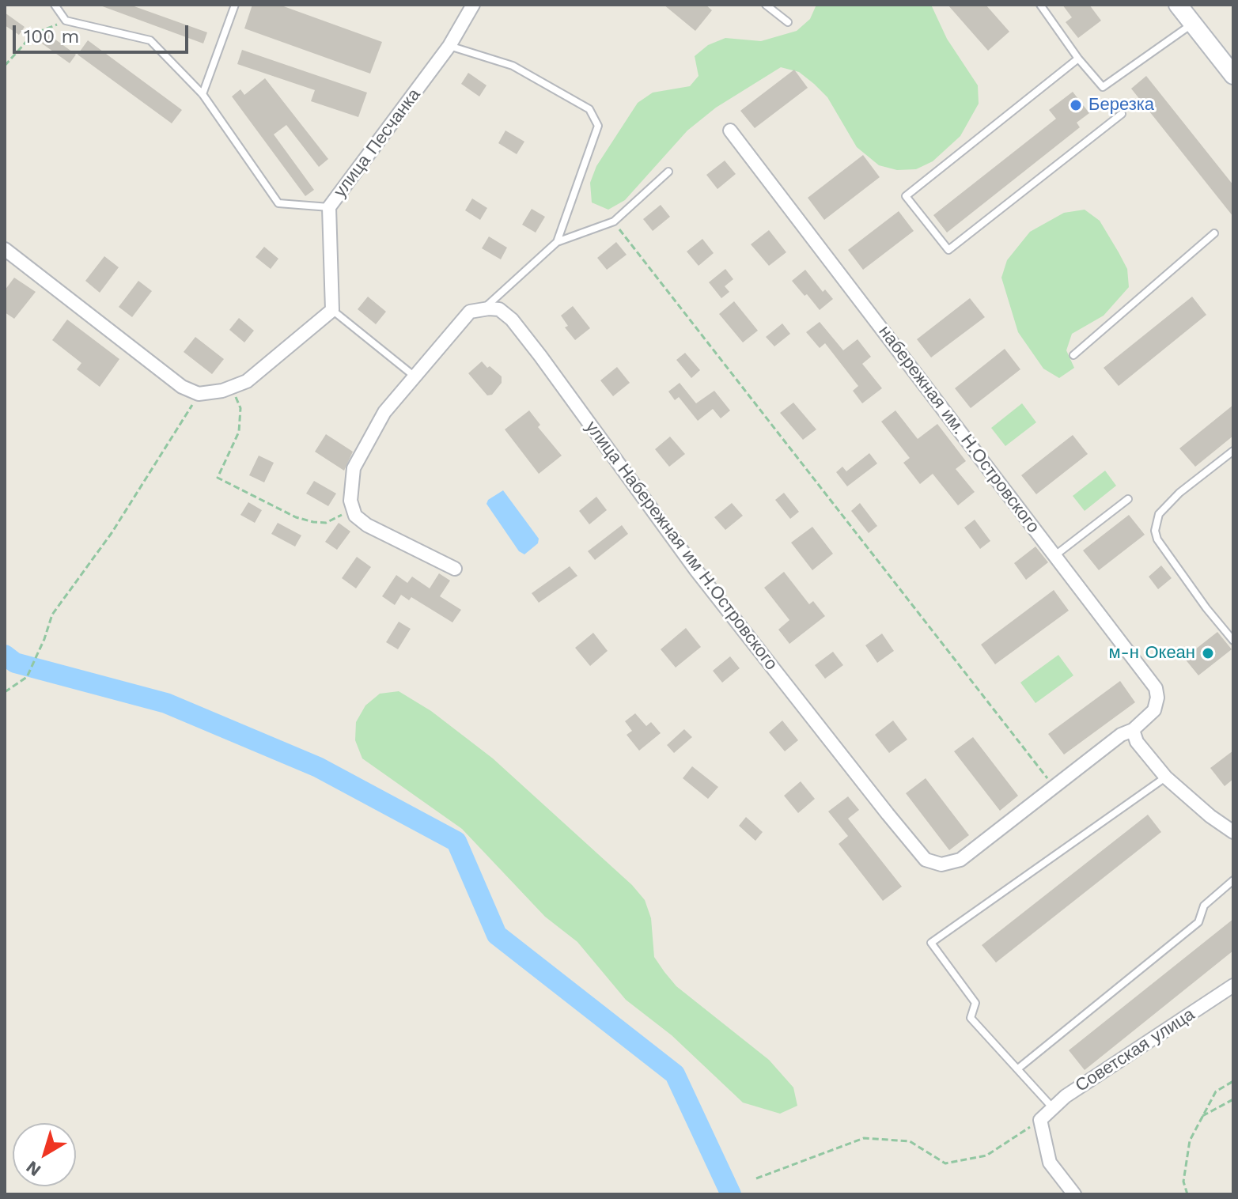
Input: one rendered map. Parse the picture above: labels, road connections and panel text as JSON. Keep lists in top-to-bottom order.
{
  "streets": {
    "street": [
      "улица Песчанка",
      "набережная им. Н.Островского",
      "улица Набережная им Н.Островского",
      "Советская улица"
    ]
  },
  "crossings": [
    ["набережная им. Н.Островского", "улица Набережная им Н.Островского"]
  ],
  "places": ["Березка", "м-н Океан"],
  "scale_bar": "100 m",
  "north": "bottom left"
}
